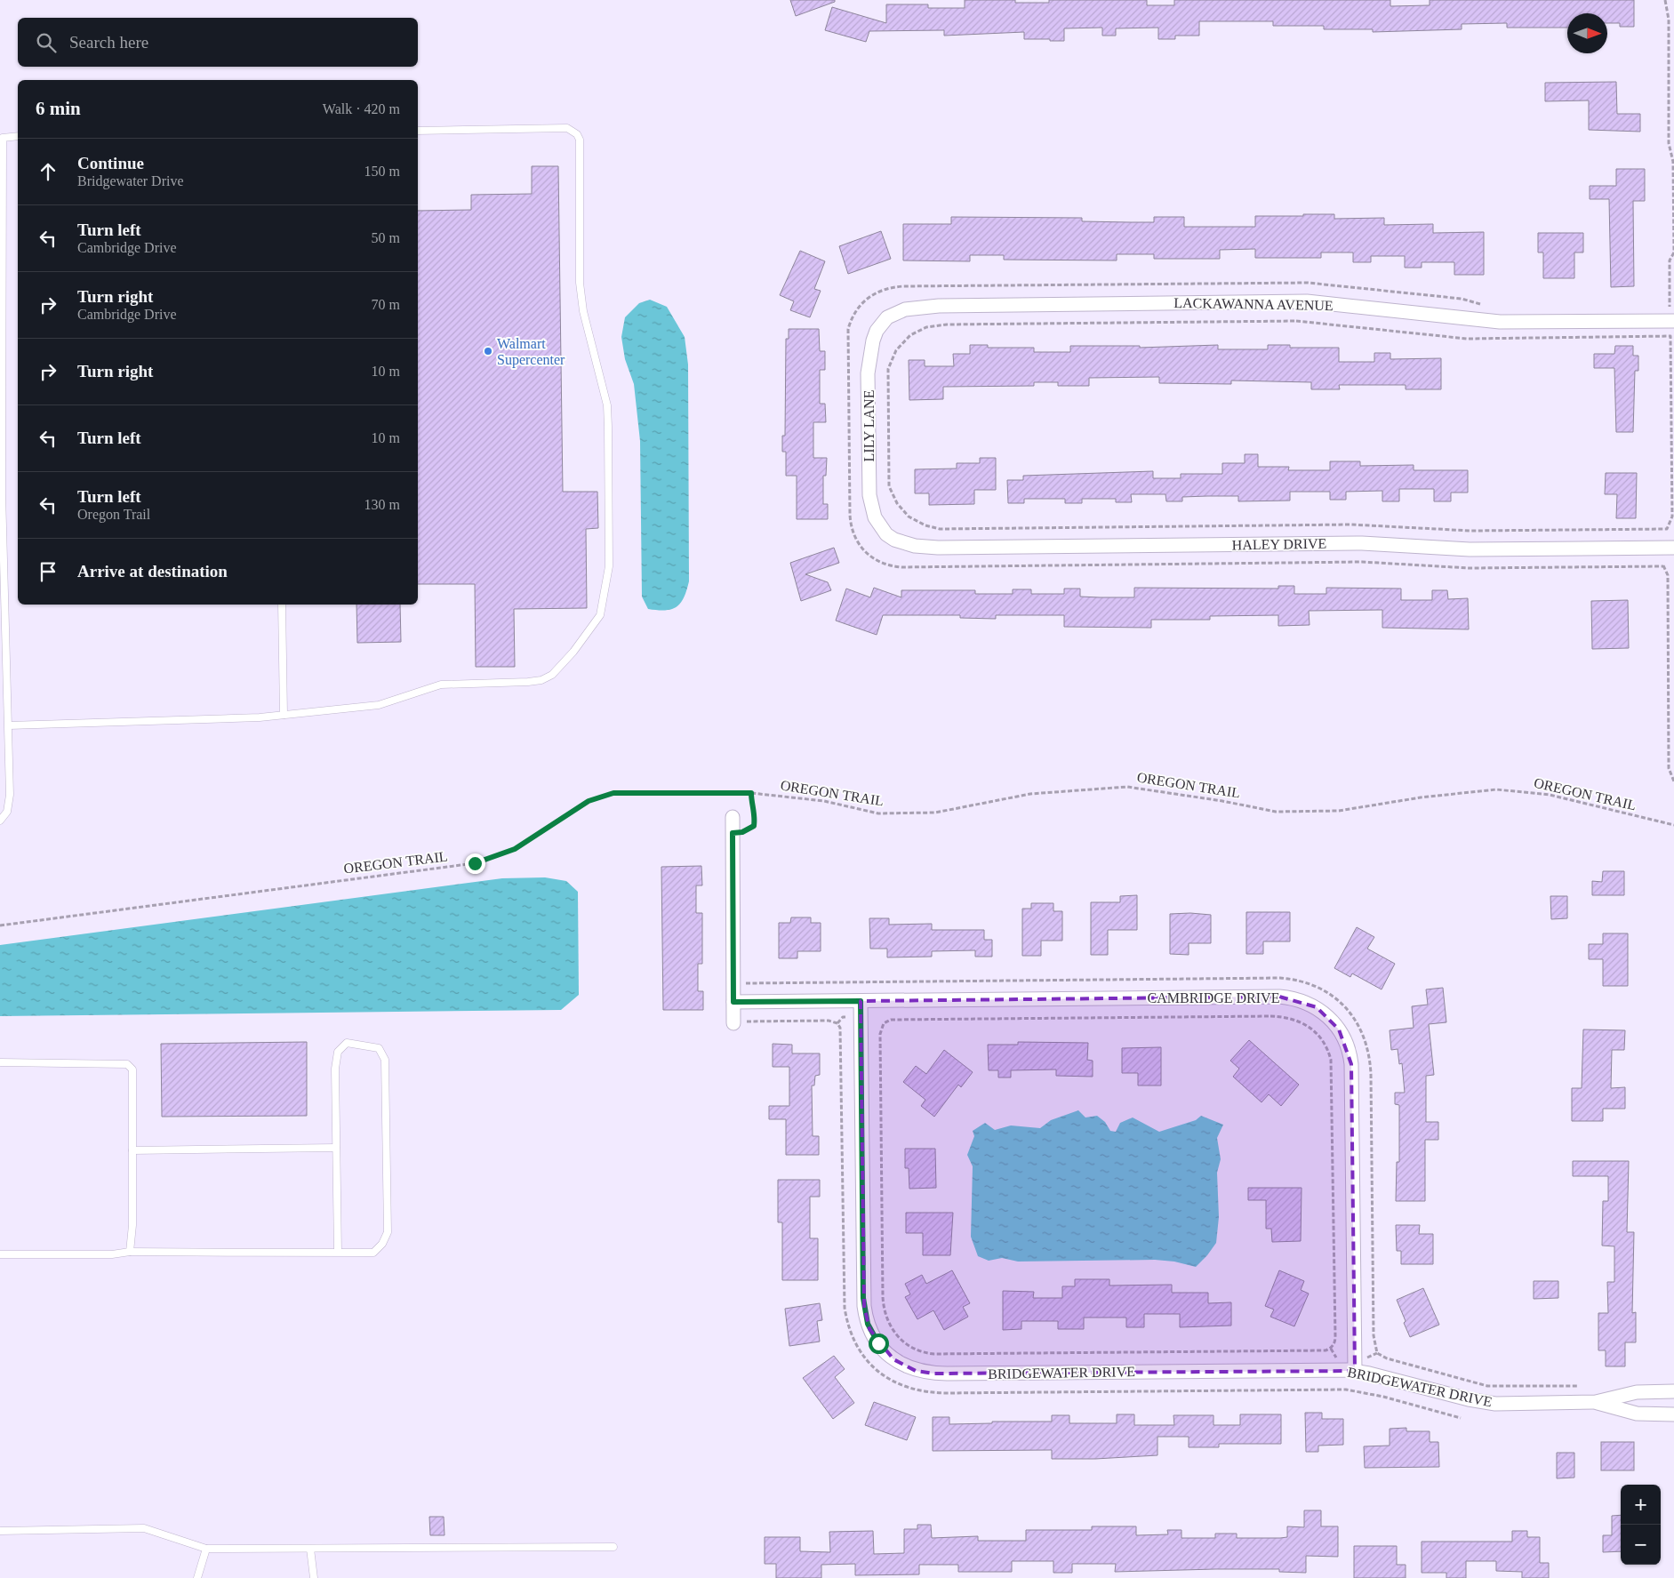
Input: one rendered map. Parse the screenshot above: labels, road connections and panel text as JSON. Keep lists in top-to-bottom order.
{
  "streets": {
    "street": [
      "LACKAWANNA AVENUE",
      "LILY LANE",
      "HALEY DRIVE",
      "CAMBRIDGE DRIVE",
      "BRIDGEWATER DRIVE"
    ],
    "path": ["OREGON TRAIL"]
  },
  "crossings": [
    ["LACKAWANNA AVENUE", "LILY LANE"],
    ["LILY LANE", "HALEY DRIVE"],
    ["CAMBRIDGE DRIVE", "BRIDGEWATER DRIVE"]
  ],
  "places": ["Walmart Supercenter"],
  "north": "right",
  "page": {
    "search": "Search here",
    "heading": ["6 min", "Walk · 420 m"],
    "list": [
      ["Continue", "Bridgewater Drive", "150 m"],
      ["Turn left", "Cambridge Drive", "50 m"],
      ["Turn right", "Cambridge Drive", "70 m"],
      ["Turn right", "10 m"],
      ["Turn left", "10 m"],
      ["Turn left", "Oregon Trail", "130 m"],
      "Arrive at destination"
    ],
    "map_buttons": ["+", "−"]
  }
}
